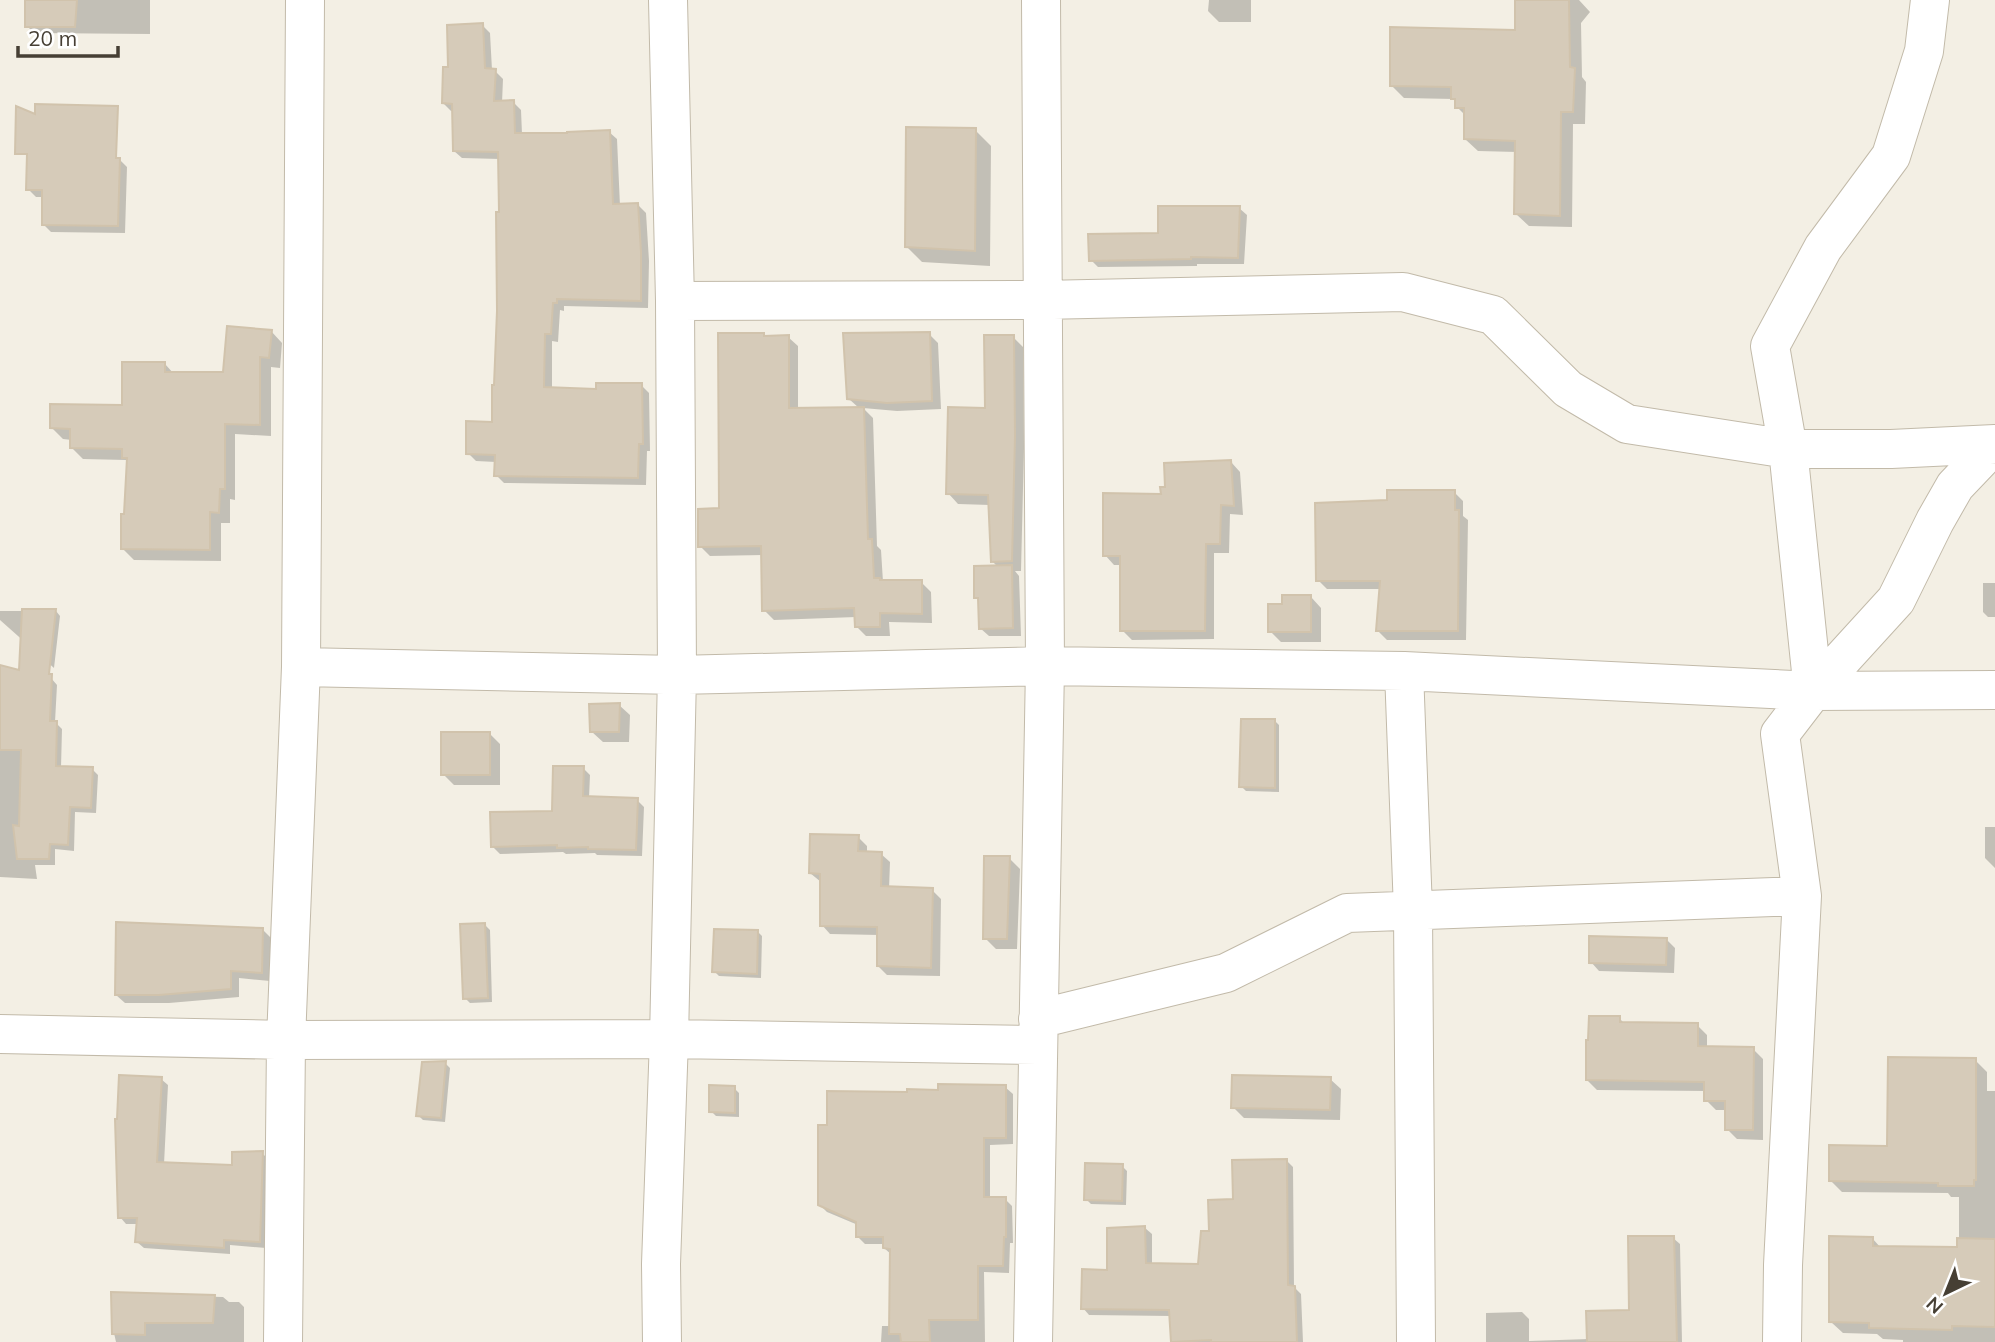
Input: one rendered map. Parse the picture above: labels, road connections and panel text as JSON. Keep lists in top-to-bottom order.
{
  "scale_bar": "20 m",
  "north": "bottom left"
}
